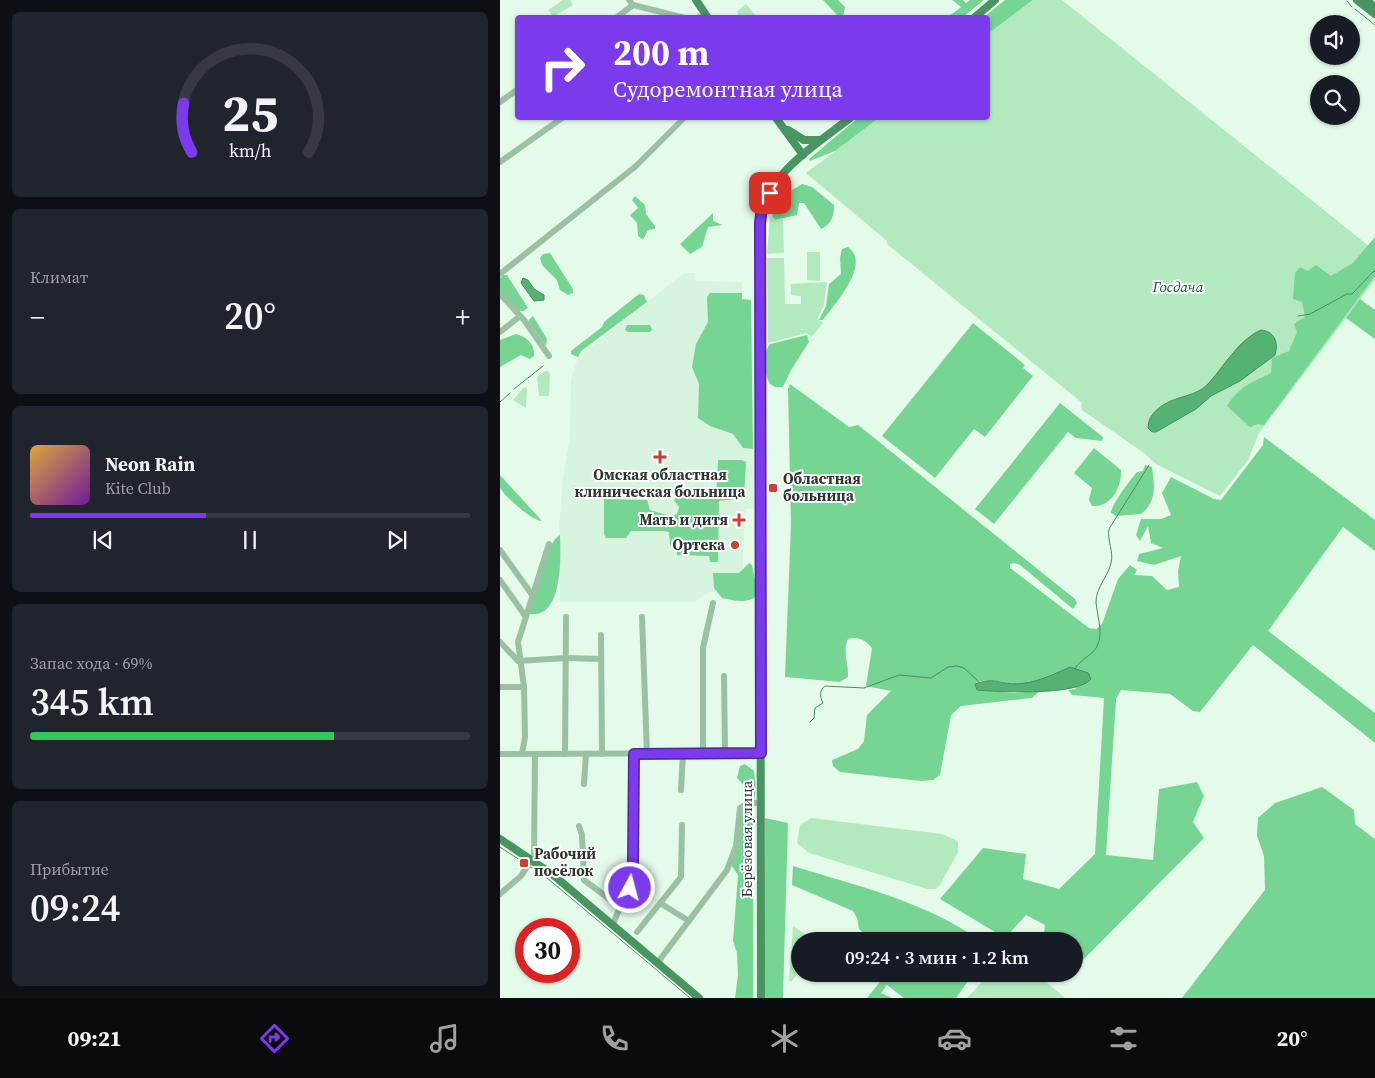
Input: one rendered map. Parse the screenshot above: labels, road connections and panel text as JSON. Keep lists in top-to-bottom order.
{
  "streets": {
    "main road": ["Берёзовая улица"]
  },
  "parks": ["Госдача"],
  "places": {
    "health": ["Омская областная клиническая больница", "Мать и дитя"],
    "transit": ["Областная больница", "Рабочий посёлок"],
    "other": ["Ортека"]
  },
  "page": {
    "turn": ["200 m", "Судоремонтная улица"],
    "tile": [
      "Климат",
      ["Запас хода · 69%", "345 km"],
      ["Прибытие", "09:24"]
    ],
    "heat": ["−", "20°", "+"],
    "song": ["Neon Rain", "Kite Club"],
    "limit": "30",
    "trip": "09:24 · 3 мин · 1.2 km",
    "tabs": ["09:21", "20°"],
    "gauge": ["25", "km/h"]
  }
}
